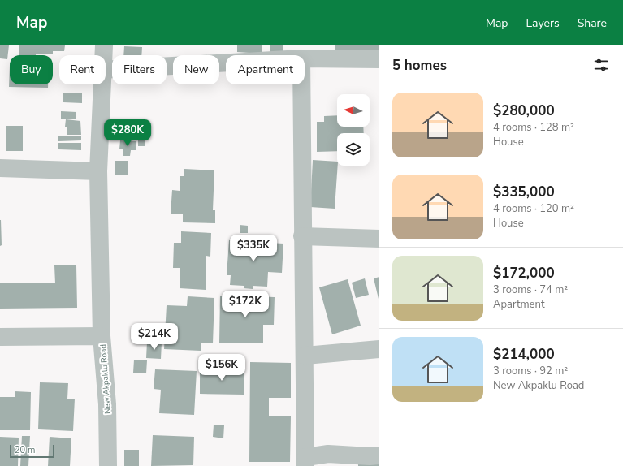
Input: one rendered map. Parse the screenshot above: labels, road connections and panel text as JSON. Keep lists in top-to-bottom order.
{
  "streets": {
    "street": ["New Akpaklu Road"]
  },
  "scale_bar": "20 m",
  "north": "left",
  "page": {
    "header": "Map",
    "nav": ["Map", "Layers", "Share"],
    "heading": "5 homes",
    "chip": [
      "Buy",
      "Rent",
      "Filters",
      "New",
      "Apartment"
    ],
    "list": [
      {
        "name": "$280,000",
        "note": "4 rooms · 128 m² · House"
      },
      {
        "name": "$335,000",
        "note": "4 rooms · 120 m² · House"
      },
      {
        "name": "$172,000",
        "note": "3 rooms · 74 m² · Apartment"
      },
      {
        "name": "$214,000",
        "note": "3 rooms · 92 m² · New Akpaklu Road"
      }
    ],
    "price": [
      "$280K",
      "$335K",
      "$172K",
      "$214K",
      "$156K"
    ],
    "scale": "20 m"
  }
}
